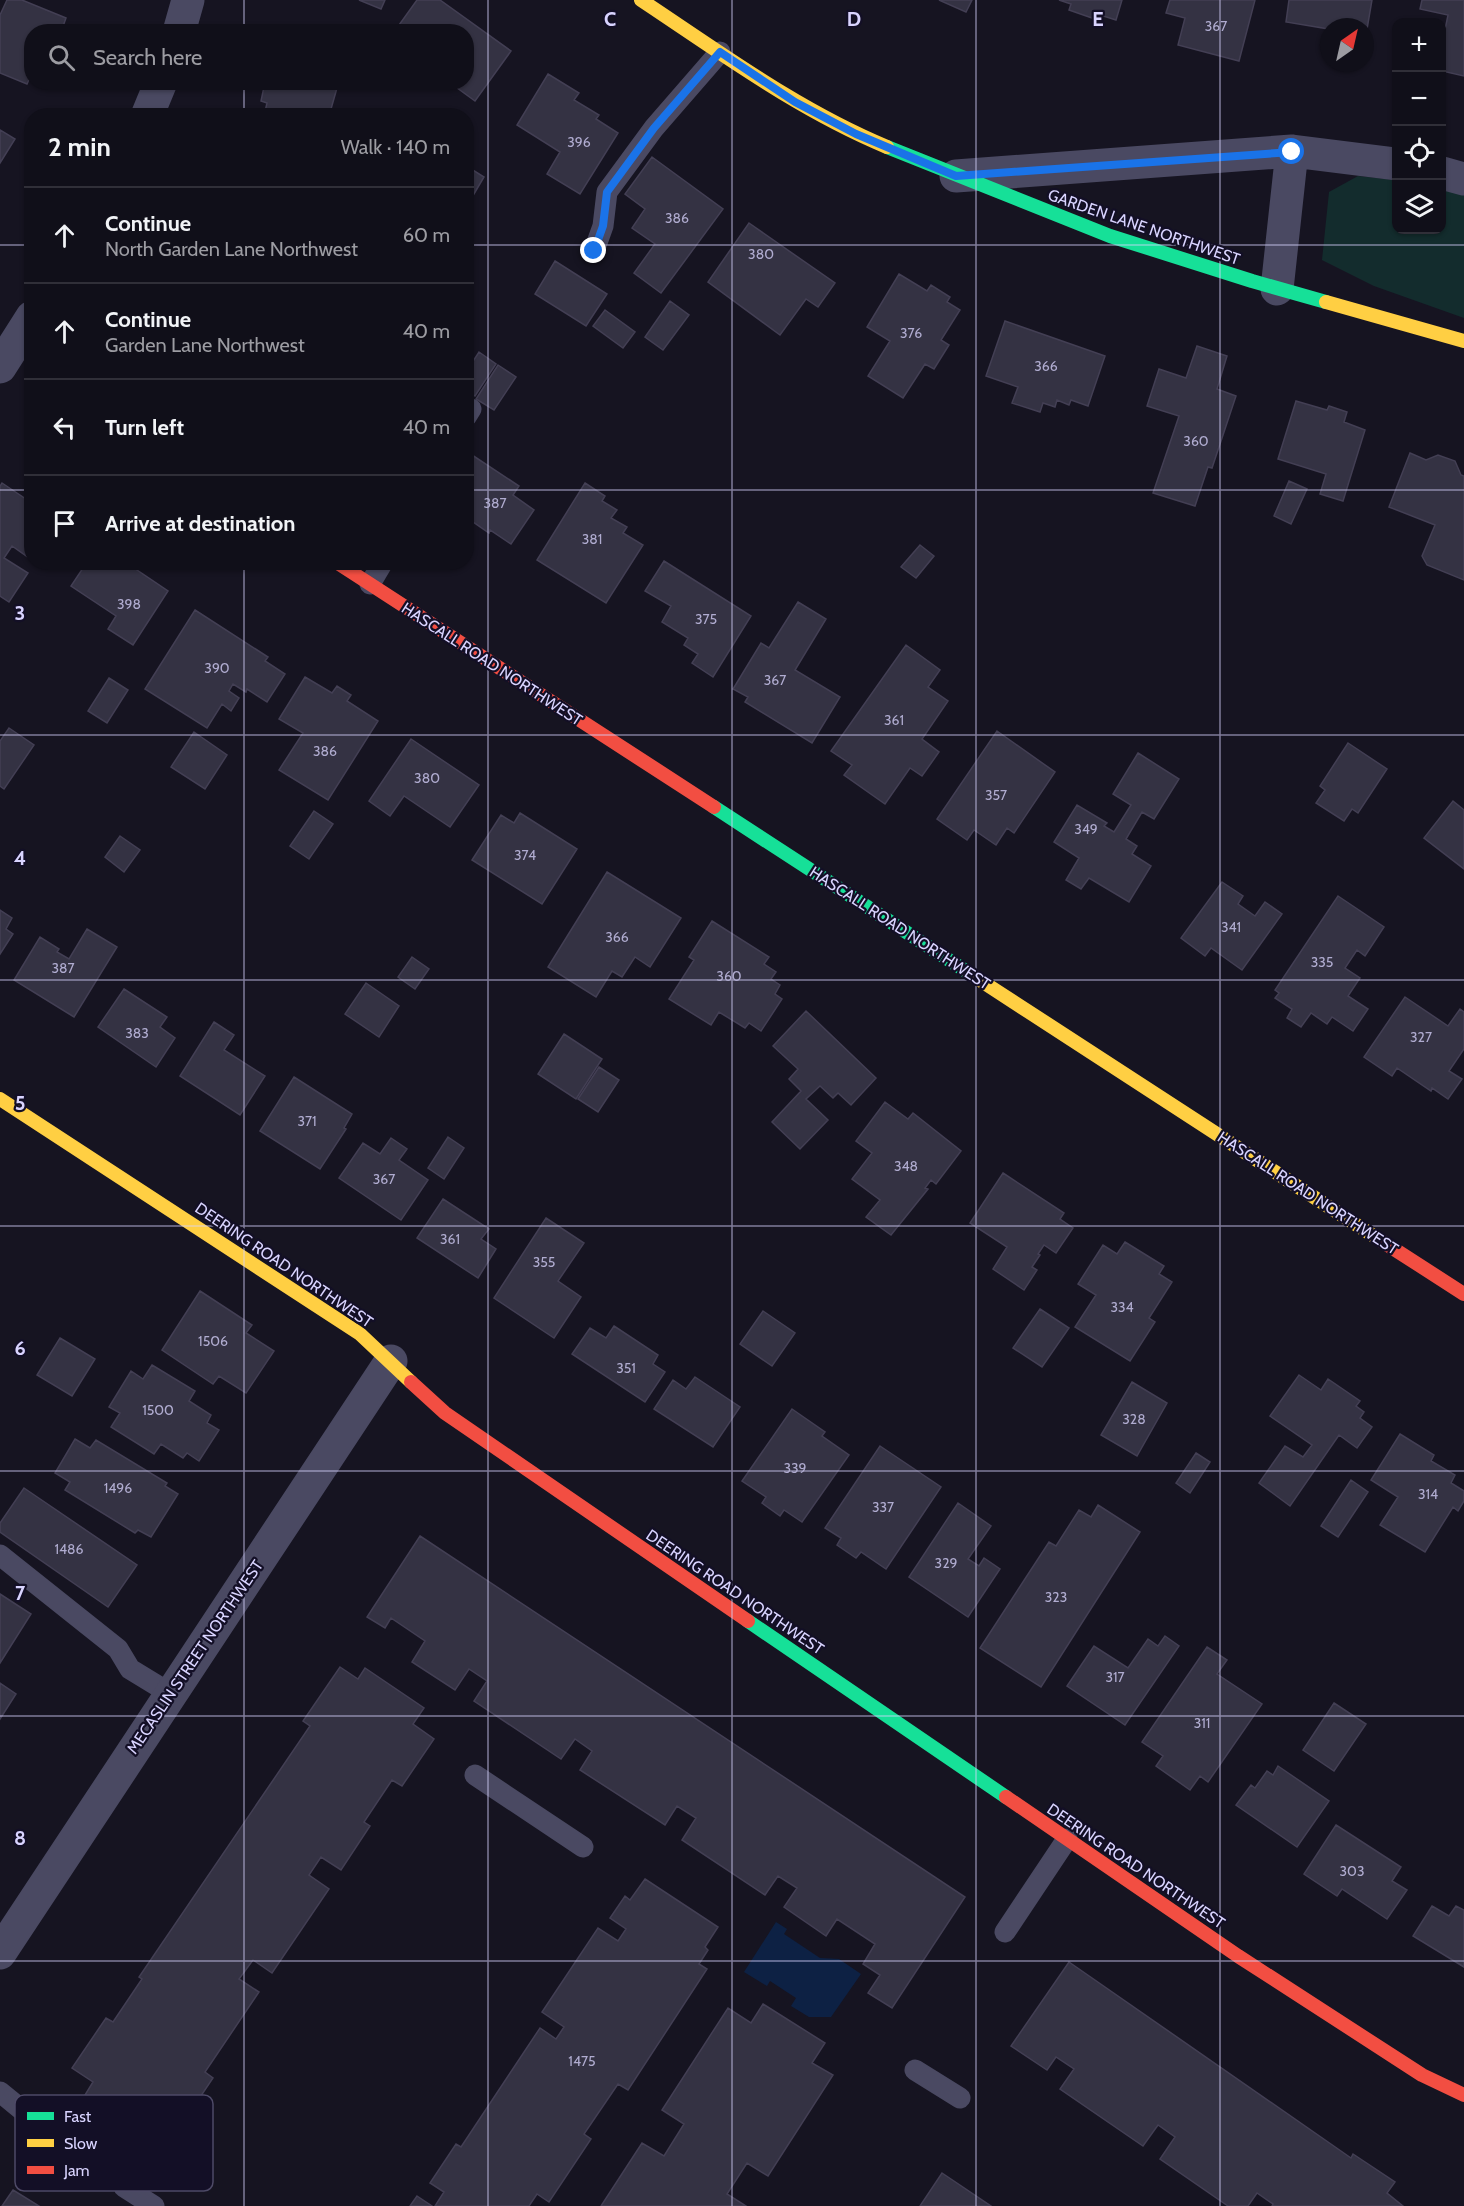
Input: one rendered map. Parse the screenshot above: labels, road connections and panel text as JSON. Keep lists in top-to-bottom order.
{
  "streets": {
    "street": [
      "GARDEN LANE NORTHWEST",
      "HASCALL ROAD NORTHWEST",
      "DEERING ROAD NORTHWEST",
      "MECASLIN STREET NORTHWEST"
    ]
  },
  "crossings": [
    ["DEERING ROAD NORTHWEST", "MECASLIN STREET NORTHWEST"]
  ],
  "house_numbers": [
    "367",
    "396",
    "386",
    "380",
    "376",
    "366",
    "360",
    "387",
    "381",
    "398",
    "375",
    "390",
    "367",
    "361",
    "386",
    "380",
    "357",
    "349",
    "374",
    "341",
    "366",
    "335",
    "387",
    "360",
    "383",
    "327",
    "371",
    "348",
    "367",
    "361",
    "355",
    "334",
    "1506",
    "351",
    "1500",
    "328",
    "339",
    "1496",
    "314",
    "337",
    "1486",
    "329",
    "323",
    "317",
    "311",
    "303",
    "1475"
  ],
  "legend": ["Fast", "Slow", "Jam"],
  "north": "top right",
  "page": {
    "map_buttons": ["+", "−"],
    "search": "Search here",
    "heading": ["2 min", "Walk · 140 m"],
    "list": [
      ["Continue", "North Garden Lane Northwest", "60 m"],
      ["Continue", "Garden Lane Northwest", "40 m"],
      ["Turn left", "40 m"],
      "Arrive at destination"
    ]
  },
  "grid": {
    "columns": ["C", "D", "E"],
    "rows": [
      "3",
      "4",
      "5",
      "6",
      "7",
      "8"
    ]
  }
}
